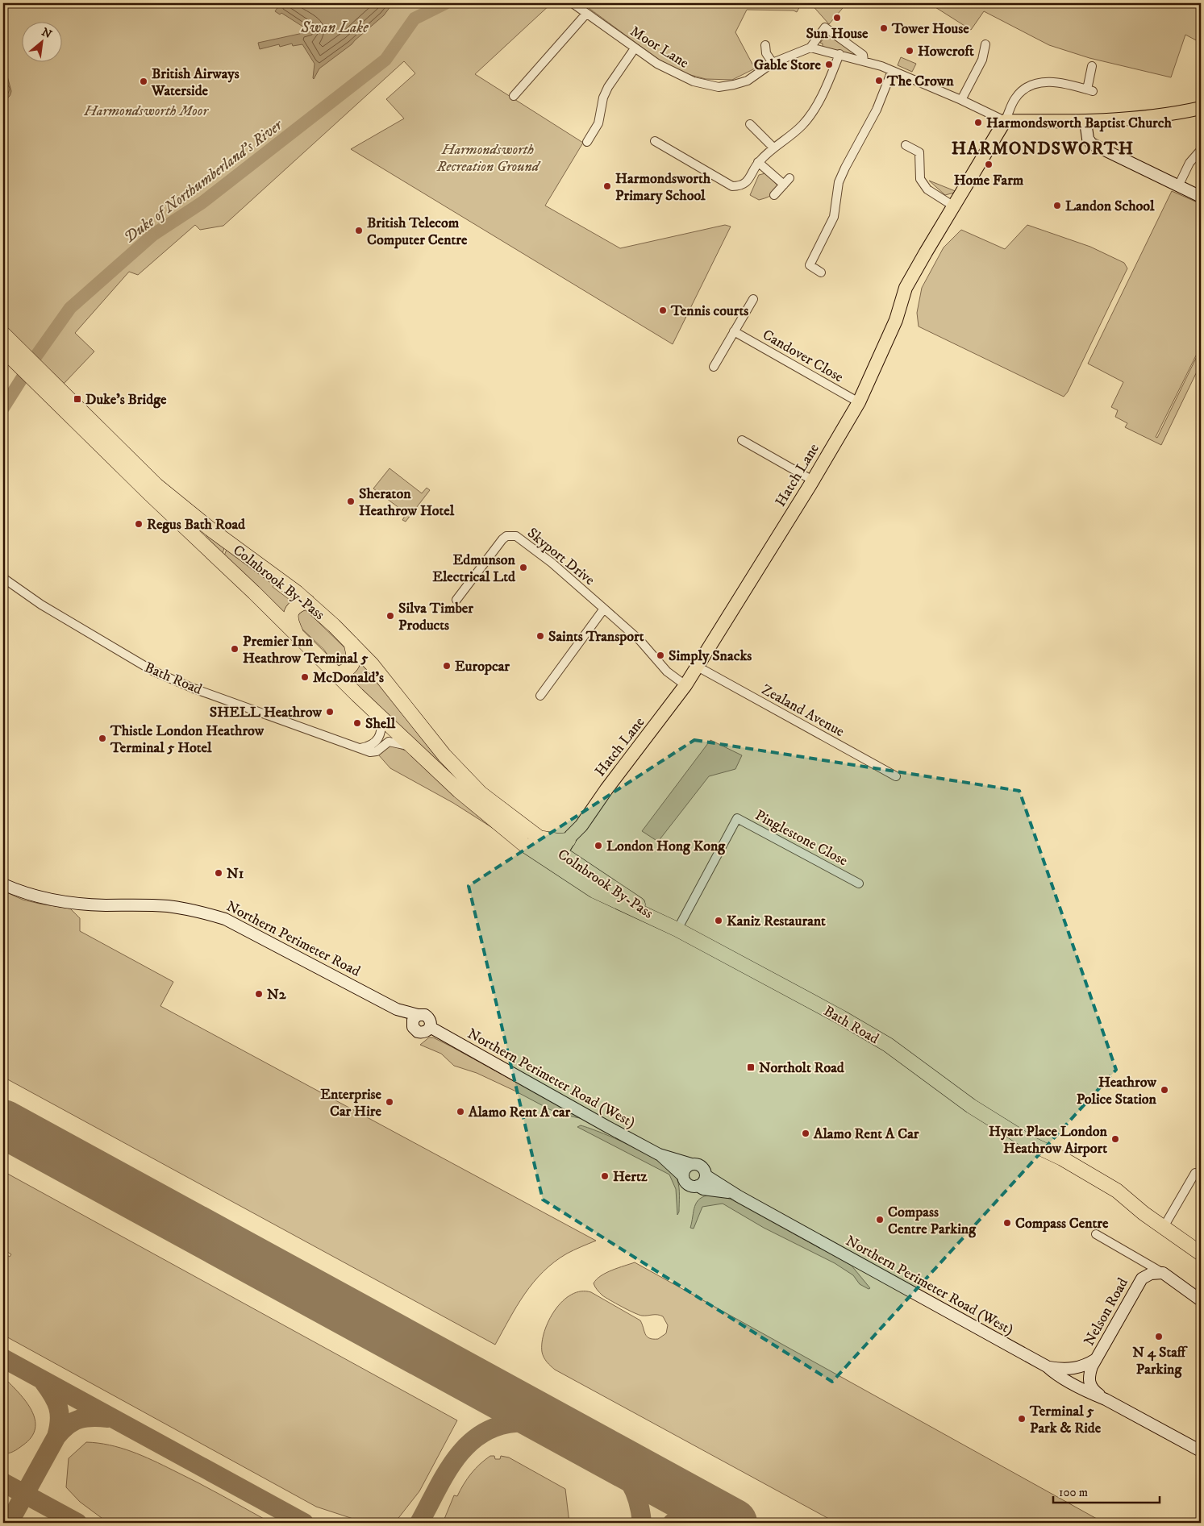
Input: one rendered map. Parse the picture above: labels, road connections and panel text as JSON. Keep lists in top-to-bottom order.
{
  "streets": {
    "highway": ["Colnbrook By-Pass", "Bath Road"],
    "main road": ["Hatch Lane"],
    "street": [
      "Moor Lane",
      "Candover Close",
      "Skyport Drive",
      "Zealand Avenue",
      "Pinglestone Close",
      "Northern Perimeter Road",
      "Northern Perimeter Road (West)",
      "Nelson Road"
    ]
  },
  "crossings": [
    ["Candover Close", "Hatch Lane"],
    ["Hatch Lane", "Skyport Drive"],
    ["Hatch Lane", "Colnbrook By-Pass"],
    ["Hatch Lane", "Zealand Avenue"],
    ["Colnbrook By-Pass", "Bath Road"],
    ["Bath Road", "Pinglestone Close"],
    ["Northern Perimeter Road", "Northern Perimeter Road (West)"],
    ["Northern Perimeter Road (West)", "Nelson Road"]
  ],
  "districts": ["HARMONDSWORTH"],
  "water": ["Swan Lake", "Duke of Northumberland's River"],
  "parks": ["Harmondsworth Moor", "Harmondsworth Recreation Ground"],
  "places": {
    "other": [
      "Sun House",
      "Tower House",
      "Howcroft",
      "Gable Store",
      "The Crown",
      "British Airways Waterside",
      "Harmondsworth Baptist Church",
      "Home Farm",
      "Harmondsworth Primary School",
      "Landon School",
      "British Telecom Computer Centre",
      "Tennis courts",
      "Sheraton Heathrow Hotel",
      "Regus Bath Road",
      "Edmunson Electrical Ltd",
      "Silva Timber Products",
      "Saints Transport",
      "Premier Inn Heathrow Terminal 5",
      "Simply Snacks",
      "Europcar",
      "McDonald's",
      "SHELL Heathrow",
      "Shell",
      "Thistle London Heathrow Terminal 5 Hotel",
      "London Hong Kong",
      "N1",
      "Kaniz Restaurant",
      "N2",
      "Heathrow Police Station",
      "Enterprise Car Hire",
      "Alamo Rent A car",
      "Alamo Rent A Car",
      "Hyatt Place London Heathrow Airport",
      "Hertz",
      "Compass Centre Parking",
      "Compass Centre",
      "N 4 Staff Parking",
      "Terminal 5 Park & Ride"
    ],
    "transit": ["Duke's Bridge", "Northolt Road"]
  },
  "scale_bar": "100 m",
  "north": "top right"
}
